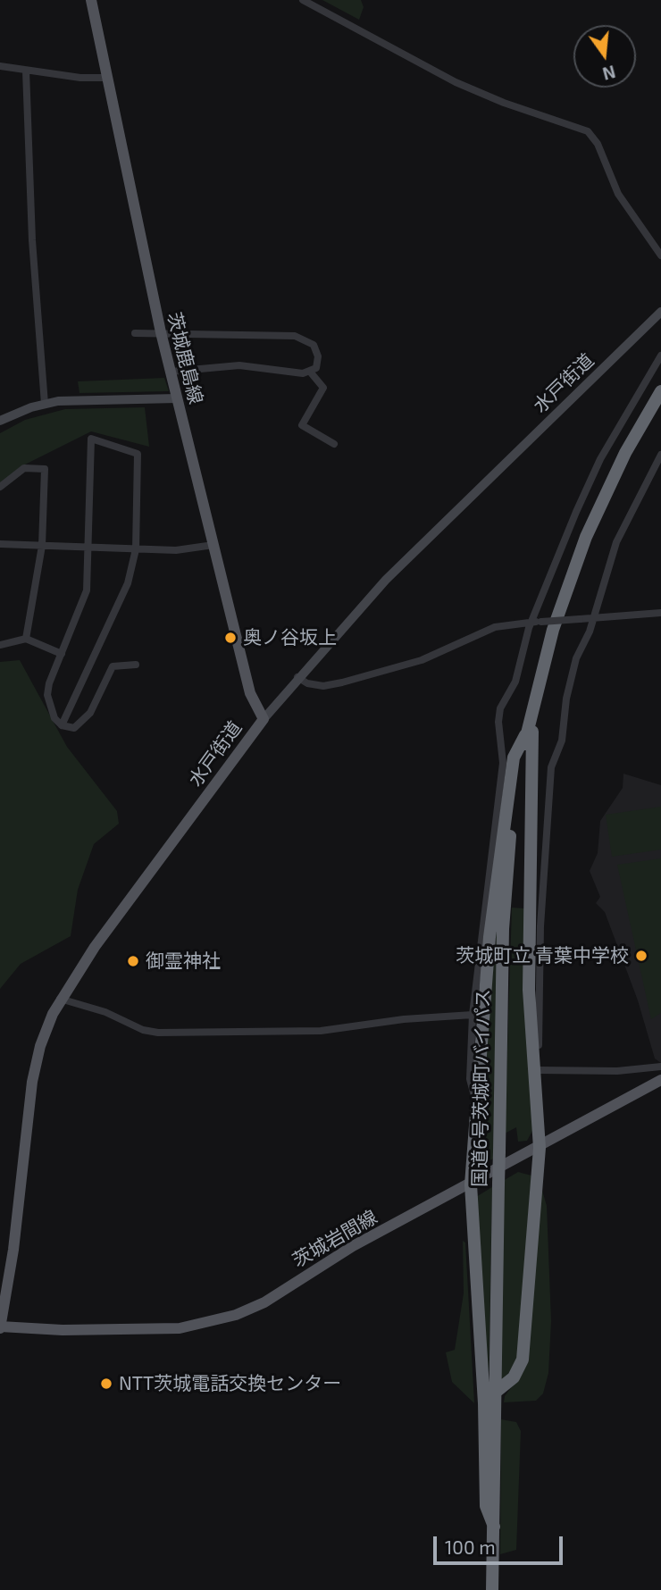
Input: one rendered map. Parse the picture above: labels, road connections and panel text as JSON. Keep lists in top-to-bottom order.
{
  "streets": {
    "highway": ["国道6号茨城町バイパス"],
    "main road": ["茨城鹿島線", "水戸街道", "茨城岩間線"]
  },
  "crossings": [
    ["茨城鹿島線", "水戸街道"],
    ["水戸街道", "茨城岩間線"]
  ],
  "places": [
    "奥ノ谷坂上",
    "茨城町立 青葉中学校",
    "御霊神社",
    "NTT茨城電話交換センター"
  ],
  "scale_bar": "100 m",
  "north": "bottom"
}
